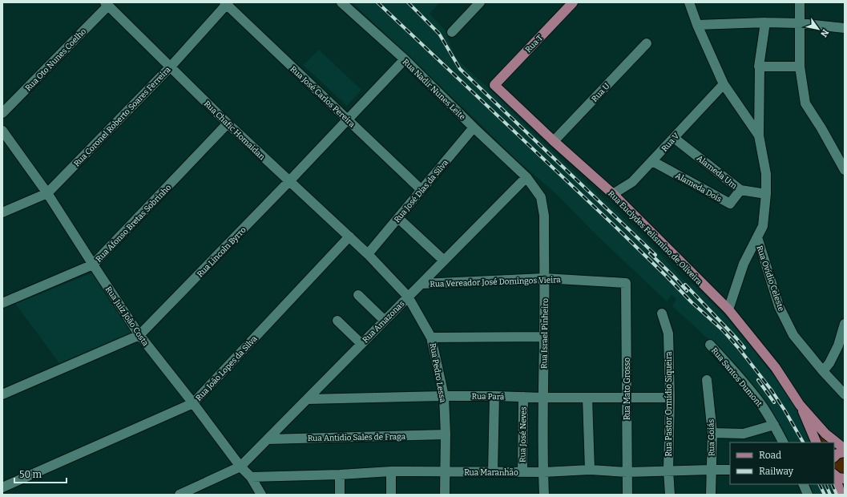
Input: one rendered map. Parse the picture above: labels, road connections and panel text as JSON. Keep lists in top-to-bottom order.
{
  "streets": {
    "main road": ["Rua T", "Rua Euclydes Felismino de Oliveira"],
    "street": [
      "Rua Oto Nunes Coelho",
      "Rua Nadir Nunes Leite",
      "Rua U",
      "Rua José Carlos Pereira",
      "Rua Coronel Roberto Soares Ferreira",
      "Rua Chafic Homaidan",
      "Rua V",
      "Alameda Um",
      "Alameda Dois",
      "Rua José Dias da Silva",
      "Rua Afonso Bretas Sobrinho",
      "Rua Lincoln Byrro",
      "Rua Ovídio Celeste",
      "Rua Vereador José Domingos Vieira",
      "Rua Juiz João Costa",
      "Rua Amazonas",
      "Rua Israel Pinheiro",
      "Rua João Lopes da Silva",
      "Rua Pedro Lessa",
      "Rua Santos Dumont",
      "Rua Mato Grosso",
      "Rua Pará",
      "Rua Pastor Ormídio Siqueira",
      "Rua José Neves",
      "Rua Antídio Sales de Fraga",
      "Rua Goiás",
      "Rua Maranhão"
    ]
  },
  "crossings": [
    ["Rua T", "Rua Euclydes Felismino de Oliveira"],
    ["Rua Oto Nunes Coelho", "Rua Chafic Homaidan"],
    ["Rua Nadir Nunes Leite", "Rua José Dias da Silva"],
    ["Rua Nadir Nunes Leite", "Rua Lincoln Byrro"],
    ["Rua Nadir Nunes Leite", "Rua Amazonas"],
    ["Rua Nadir Nunes Leite", "Rua Israel Pinheiro"],
    ["Rua U", "Rua Euclydes Felismino de Oliveira"],
    ["Rua José Carlos Pereira", "Rua Coronel Roberto Soares Ferreira"],
    ["Rua José Carlos Pereira", "Rua José Dias da Silva"],
    ["Rua José Carlos Pereira", "Rua Lincoln Byrro"],
    ["Rua Coronel Roberto Soares Ferreira", "Rua Chafic Homaidan"],
    ["Rua Coronel Roberto Soares Ferreira", "Rua Juiz João Costa"],
    ["Rua Chafic Homaidan", "Rua José Dias da Silva"],
    ["Rua Chafic Homaidan", "Rua Afonso Bretas Sobrinho"],
    ["Rua Chafic Homaidan", "Rua Lincoln Byrro"],
    ["Rua Chafic Homaidan", "Rua João Lopes da Silva"],
    ["Rua Chafic Homaidan", "Rua Pedro Lessa"],
    ["Rua V", "Alameda Um"],
    ["Rua V", "Alameda Dois"],
    ["Rua V", "Rua Euclydes Felismino de Oliveira"],
    ["Alameda Um", "Alameda Dois"],
    ["Rua José Dias da Silva", "Rua Pedro Lessa"],
    ["Rua Afonso Bretas Sobrinho", "Rua Juiz João Costa"],
    ["Rua Lincoln Byrro", "Rua Juiz João Costa"],
    ["Rua Vereador José Domingos Vieira", "Rua Amazonas"],
    ["Rua Vereador José Domingos Vieira", "Rua Israel Pinheiro"],
    ["Rua Vereador José Domingos Vieira", "Rua Mato Grosso"],
    ["Rua Juiz João Costa", "Rua Amazonas"],
    ["Rua Juiz João Costa", "Rua João Lopes da Silva"],
    ["Rua Juiz João Costa", "Rua Maranhão"],
    ["Rua Amazonas", "Rua Israel Pinheiro"],
    ["Rua Amazonas", "Rua Pedro Lessa"],
    ["Rua Amazonas", "Rua Pará"],
    ["Rua Amazonas", "Rua Antídio Sales de Fraga"],
    ["Rua Israel Pinheiro", "Rua Pará"],
    ["Rua Israel Pinheiro", "Rua Maranhão"],
    ["Rua Pedro Lessa", "Rua Pará"],
    ["Rua Pedro Lessa", "Rua Antídio Sales de Fraga"],
    ["Rua Pedro Lessa", "Rua Maranhão"],
    ["Rua Mato Grosso", "Rua Pará"],
    ["Rua Mato Grosso", "Rua Maranhão"],
    ["Rua Pará", "Rua Pastor Ormídio Siqueira"],
    ["Rua Pará", "Rua José Neves"],
    ["Rua Pastor Ormídio Siqueira", "Rua Maranhão"],
    ["Rua José Neves", "Rua Maranhão"],
    ["Rua Goiás", "Rua Maranhão"]
  ],
  "legend": ["Road", "Railway"],
  "scale_bar": "50 m",
  "north": "bottom right"
}
